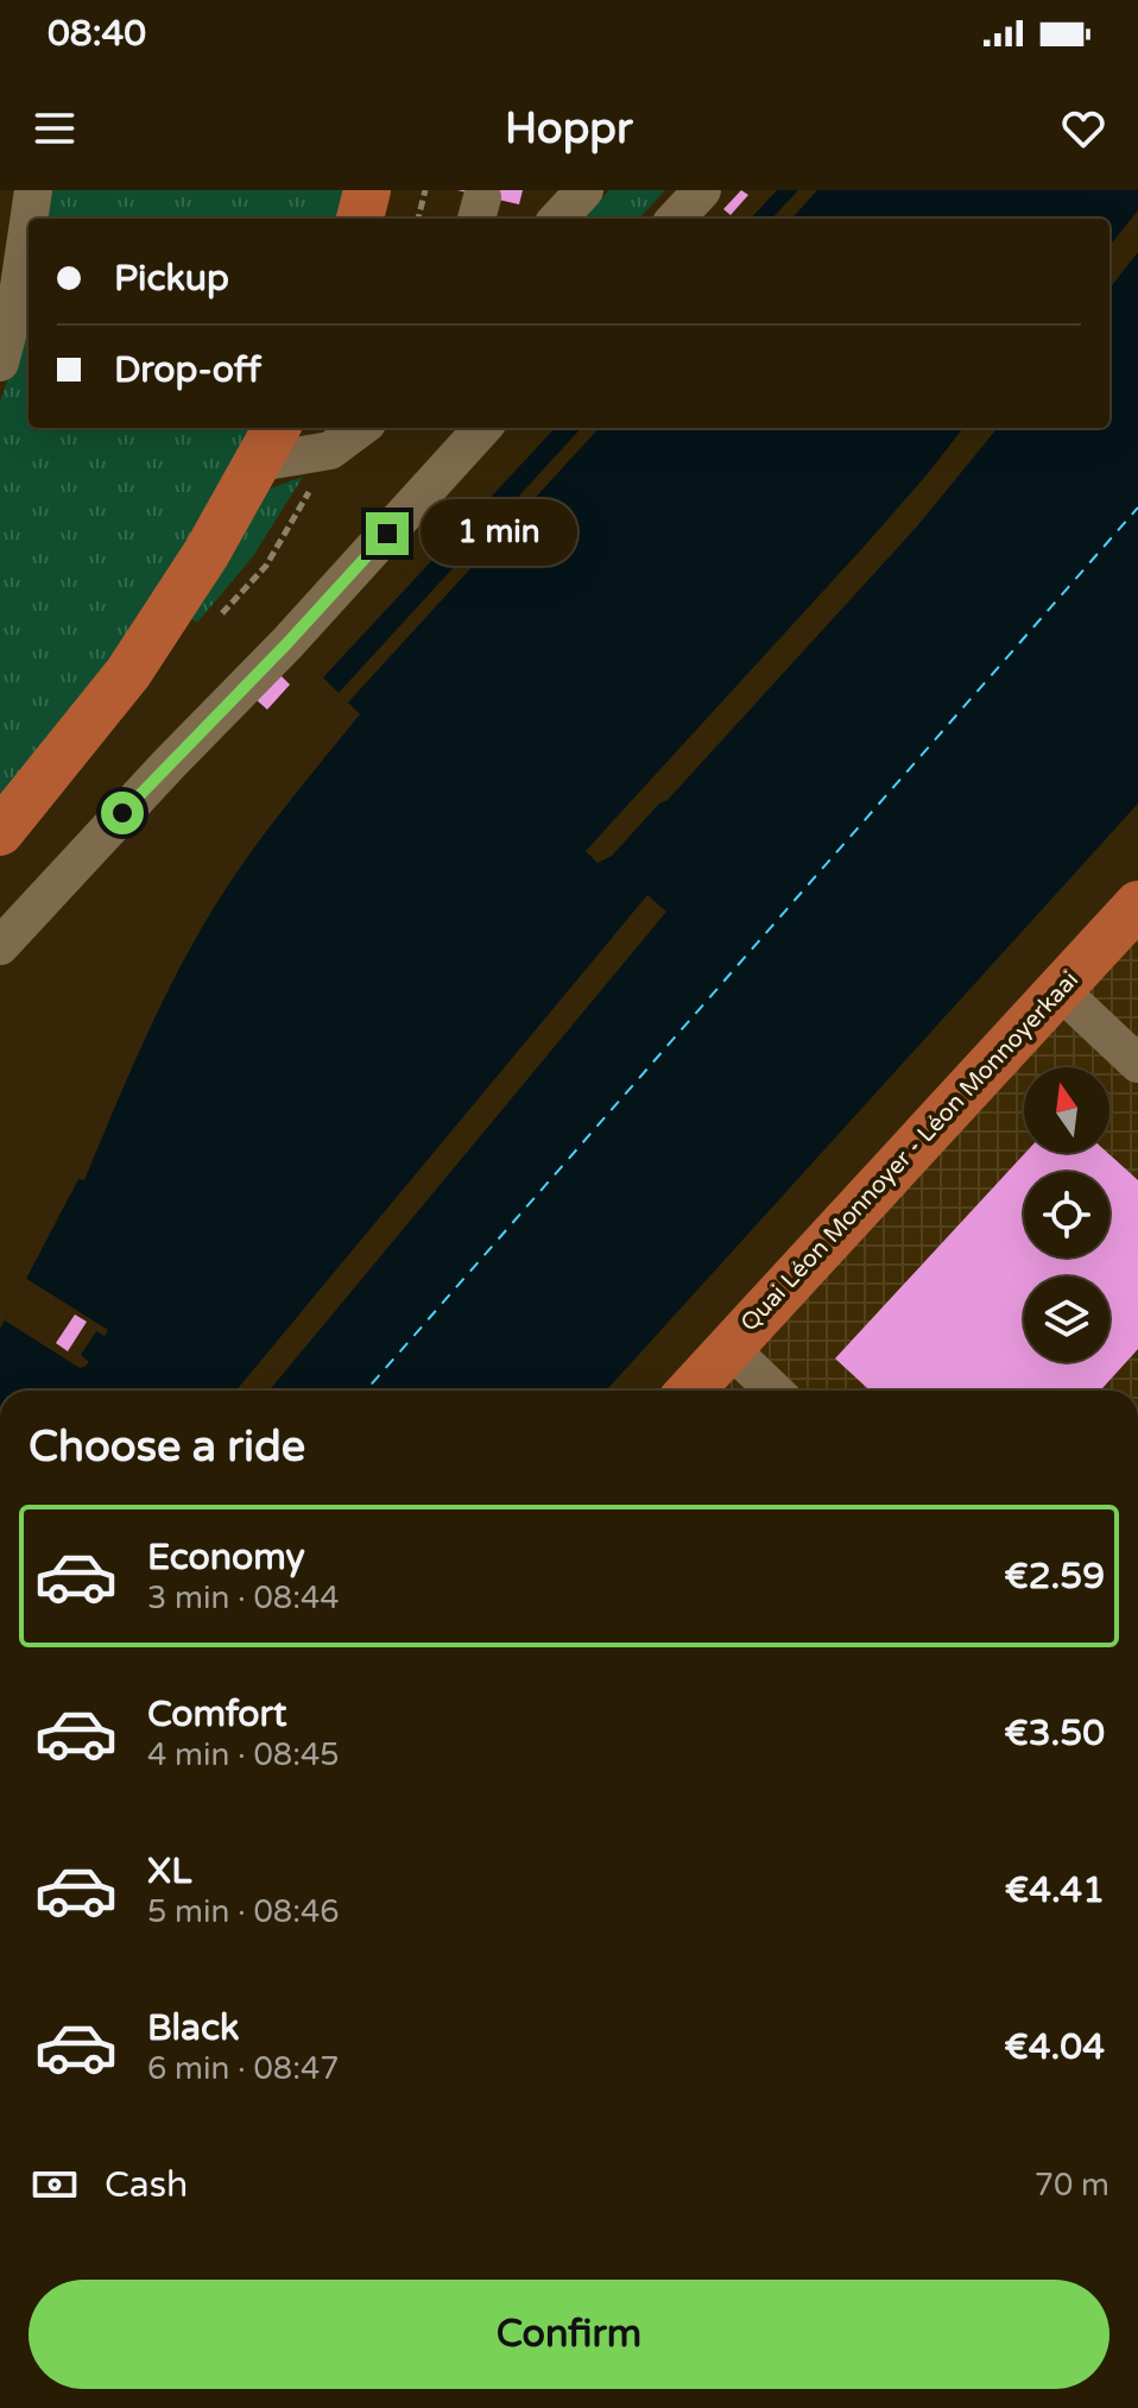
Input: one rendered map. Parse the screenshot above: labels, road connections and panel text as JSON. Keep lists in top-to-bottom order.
{
  "streets": {
    "main road": ["Quai Léon Monnoyer - Léon Monnoyerkaai"]
  },
  "north": "top",
  "page": {
    "status": "08:40",
    "header": "Hoppr",
    "banner": ["Pickup", "Drop-off"],
    "bubble": "1 min",
    "heading": "Choose a ride",
    "list": [
      {
        "name": "Economy",
        "note": "3 min · 08:44",
        "value": "€2.59"
      },
      {
        "name": "Comfort",
        "note": "4 min · 08:45",
        "value": "€3.50"
      },
      {
        "name": "XL",
        "note": "5 min · 08:46",
        "value": "€4.41"
      },
      {
        "name": "Black",
        "note": "6 min · 08:47",
        "value": "€4.04"
      }
    ],
    "pay": ["Cash", "70 m"],
    "buttons": "Confirm"
  }
}
